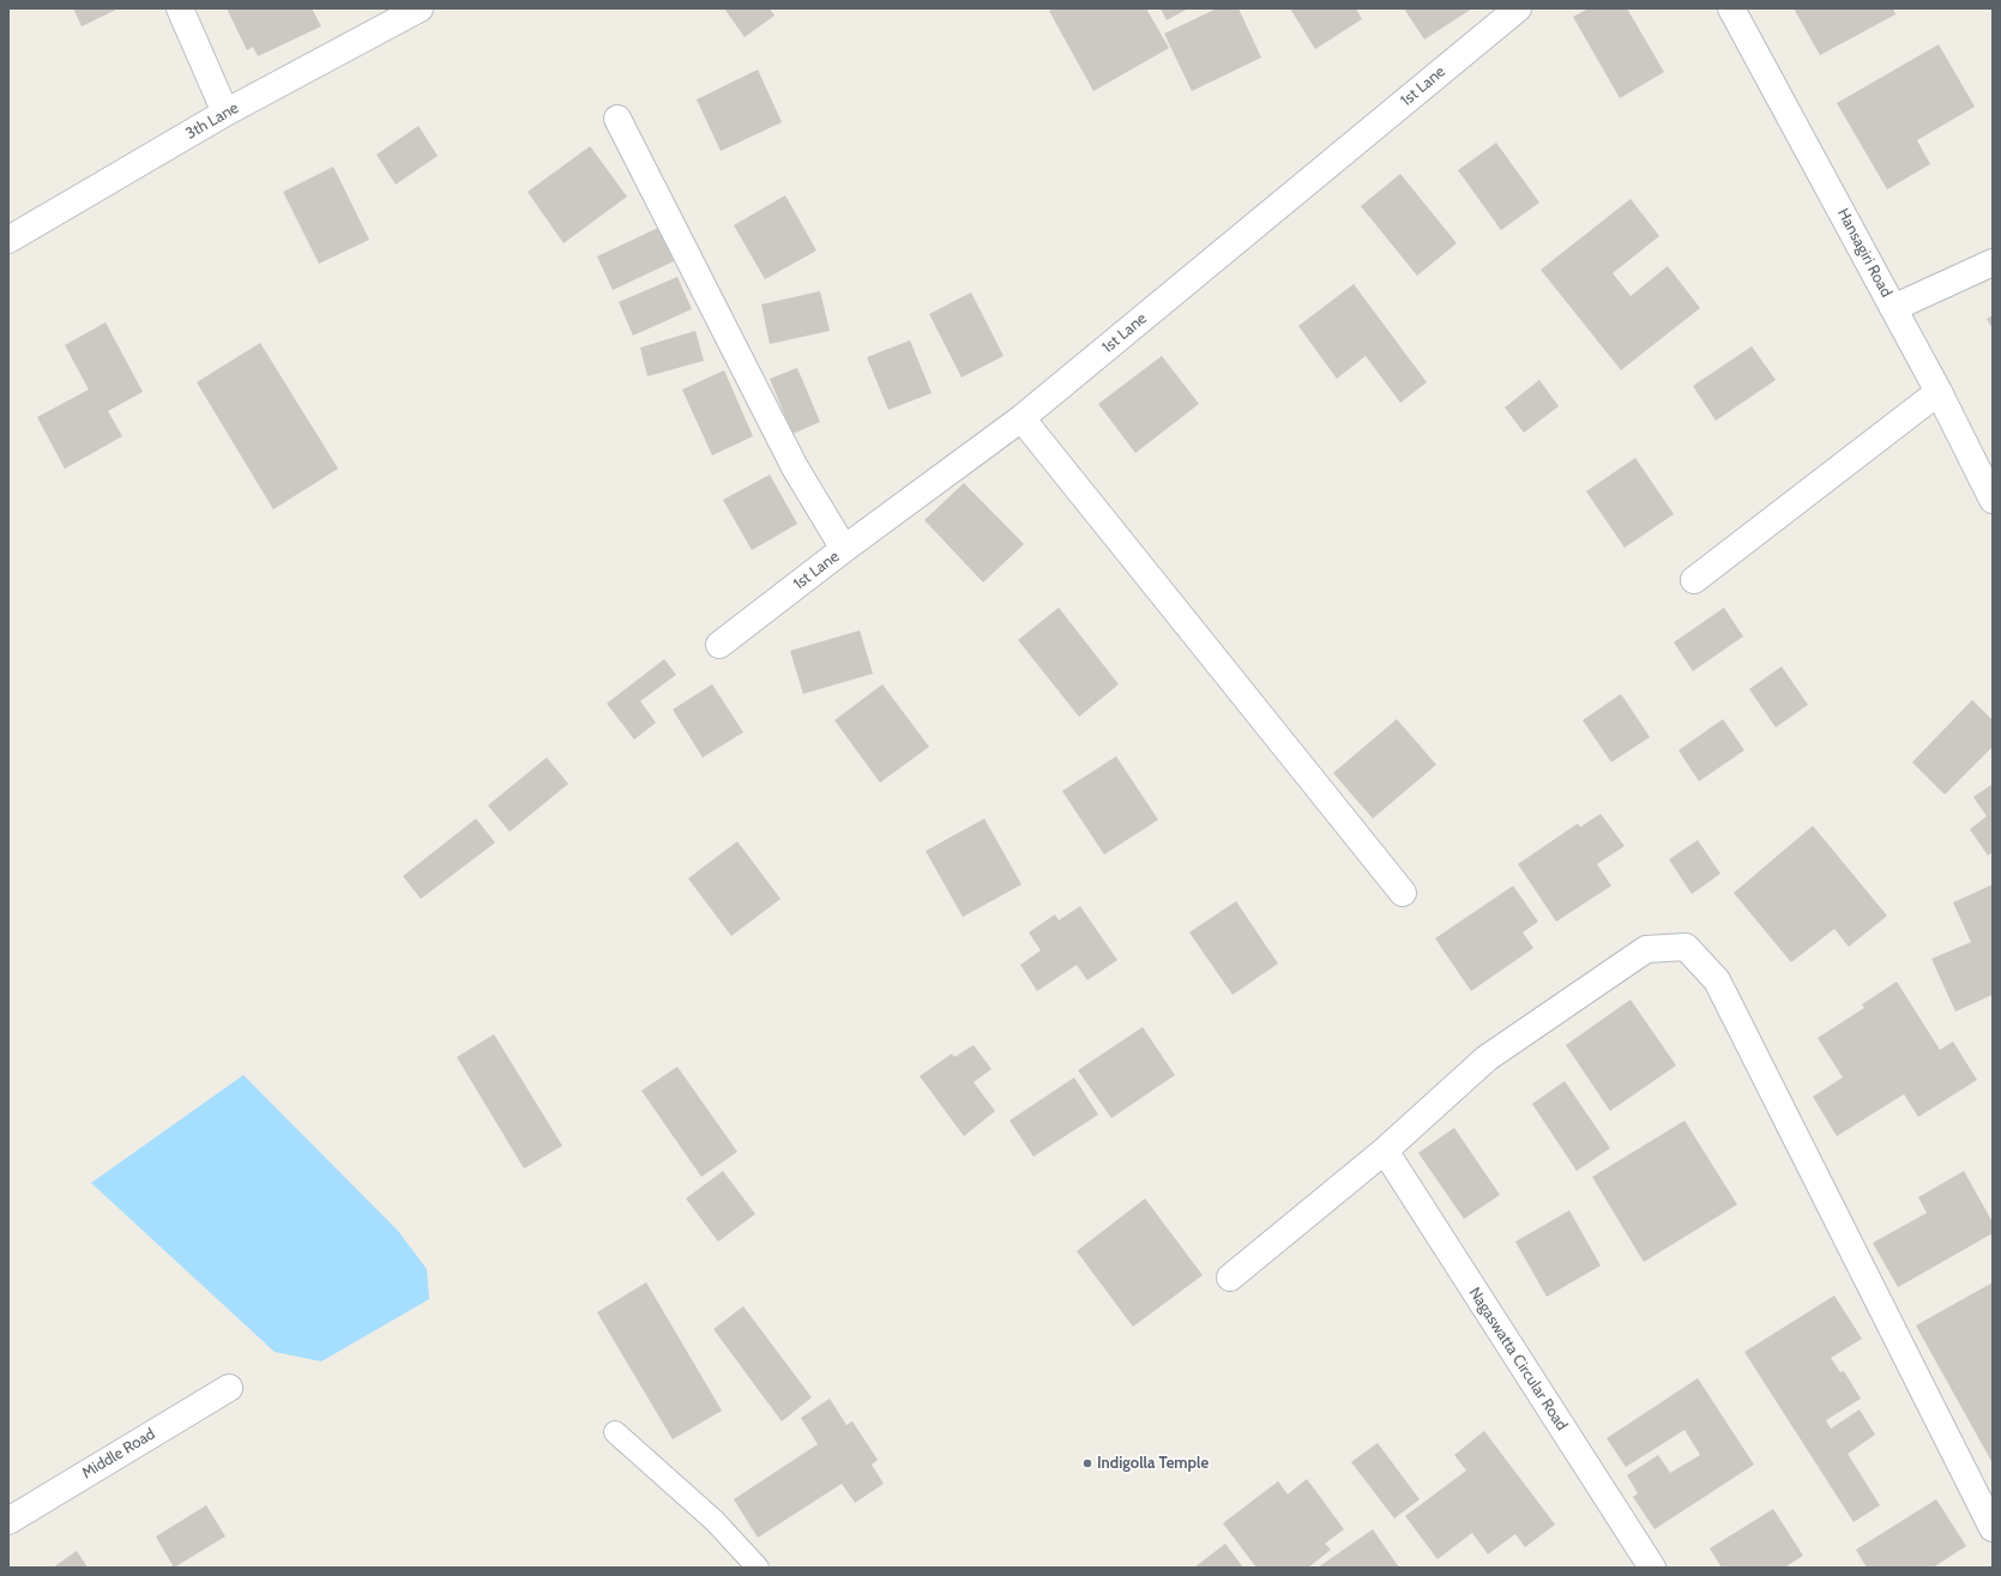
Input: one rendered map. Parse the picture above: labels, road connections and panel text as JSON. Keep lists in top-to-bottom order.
{
  "streets": {
    "street": [
      "1st Lane",
      "3th Lane",
      "Hansagiri Road",
      "Nagaswatta Circular Road",
      "Middle Road"
    ]
  },
  "places": ["Indigolla Temple"]
}
